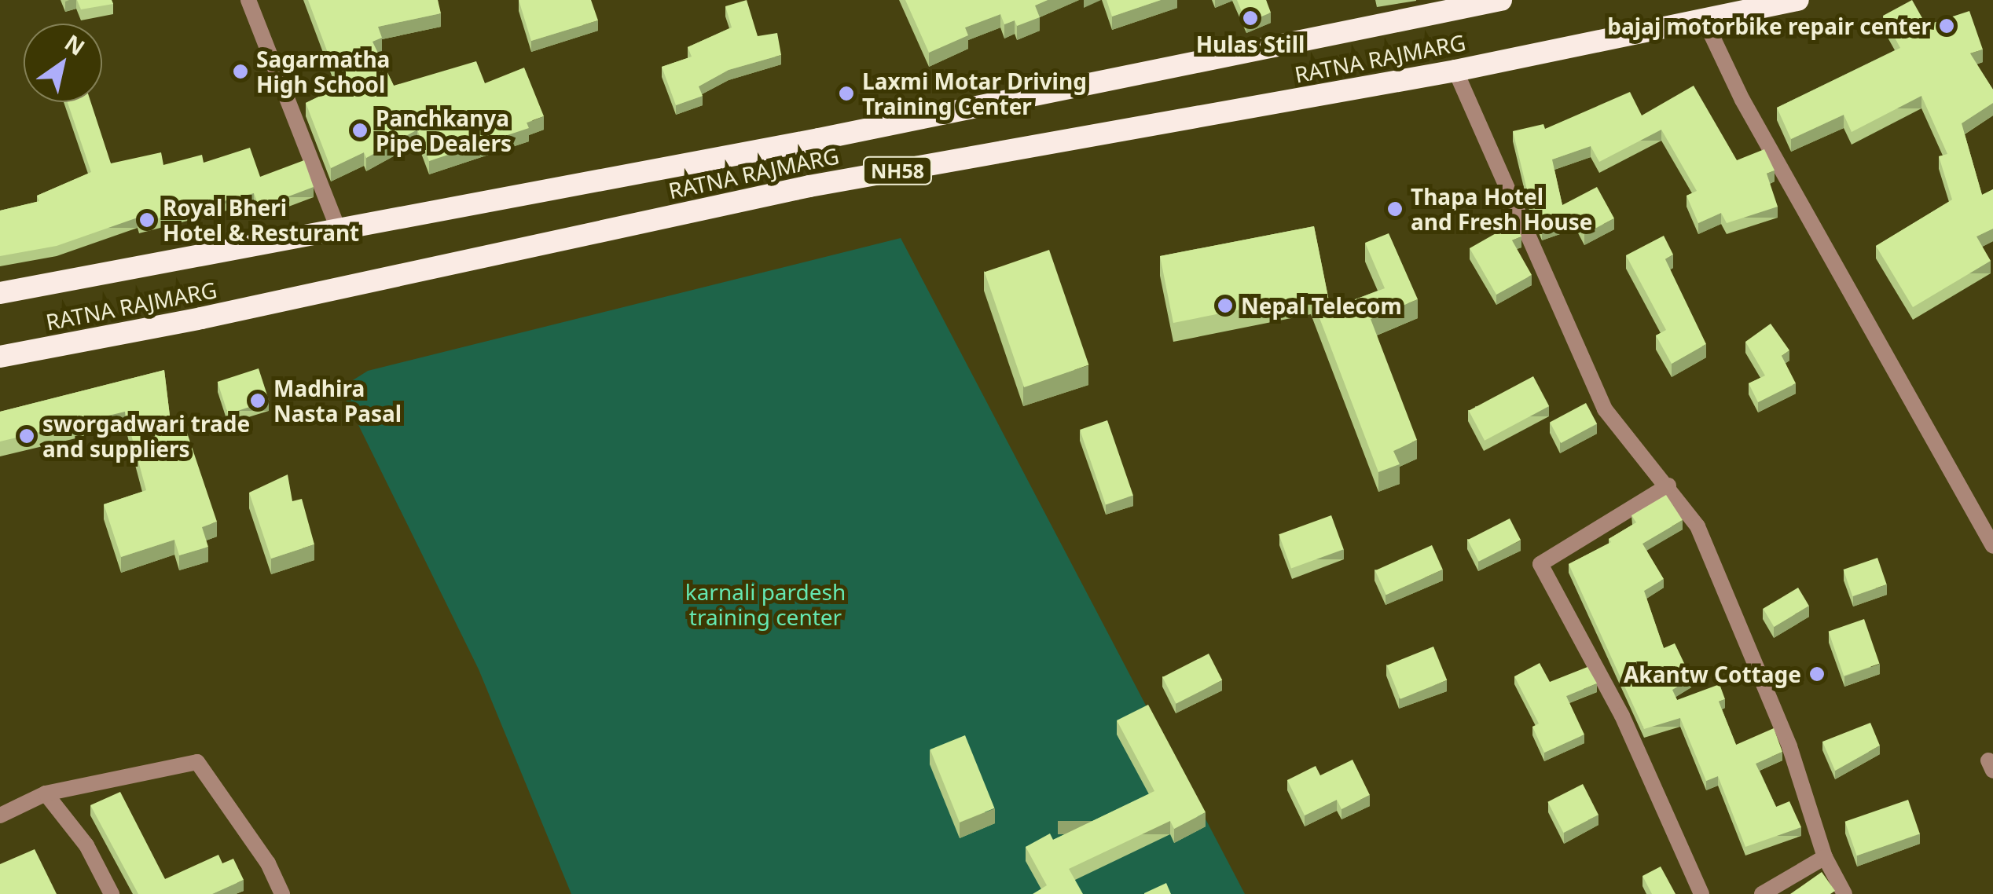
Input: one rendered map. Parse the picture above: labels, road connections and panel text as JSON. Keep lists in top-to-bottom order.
{
  "streets": {
    "highway": ["RATNA RAJMARG", "NH58"]
  },
  "parks": ["karnali pardesh training center"],
  "places": [
    "Hulas Still",
    "bajaj motorbike repair center",
    "Sagarmatha High School",
    "Laxmi Motar Driving Training Center",
    "Panchkanya Pipe Dealers",
    "Thapa Hotel and Fresh House",
    "Royal Bheri Hotel & Resturant",
    "Nepal Telecom",
    "Madhira Nasta Pasal",
    "sworgadwari trade and suppliers",
    "Akantw Cottage"
  ],
  "north": "top right"
}
